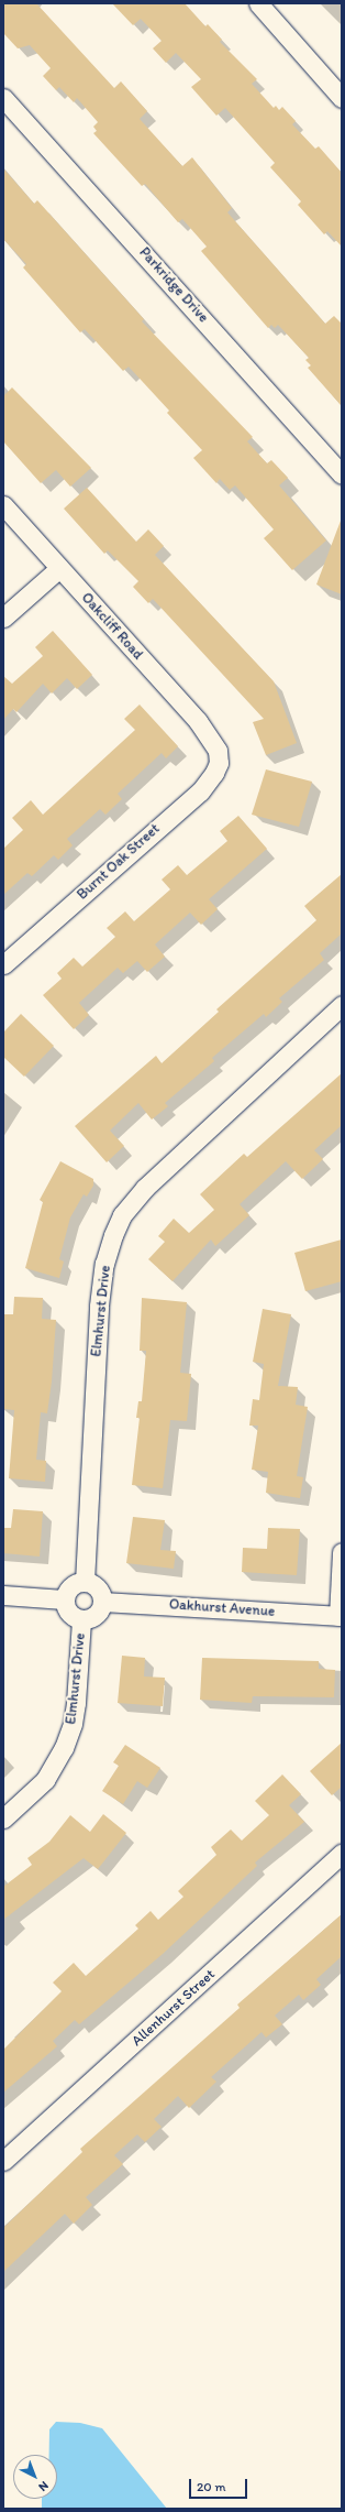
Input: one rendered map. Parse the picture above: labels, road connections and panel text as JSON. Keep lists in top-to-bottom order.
{
  "streets": {
    "street": [
      "Parkridge Drive",
      "Oakcliff Road",
      "Burnt Oak Street",
      "Elmhurst Drive",
      "Oakhurst Avenue",
      "Allenhurst Street"
    ]
  },
  "crossings": [
    ["Oakcliff Road", "Burnt Oak Street"],
    ["Elmhurst Drive", "Oakhurst Avenue"]
  ],
  "scale_bar": "20 m",
  "north": "bottom right"
}
